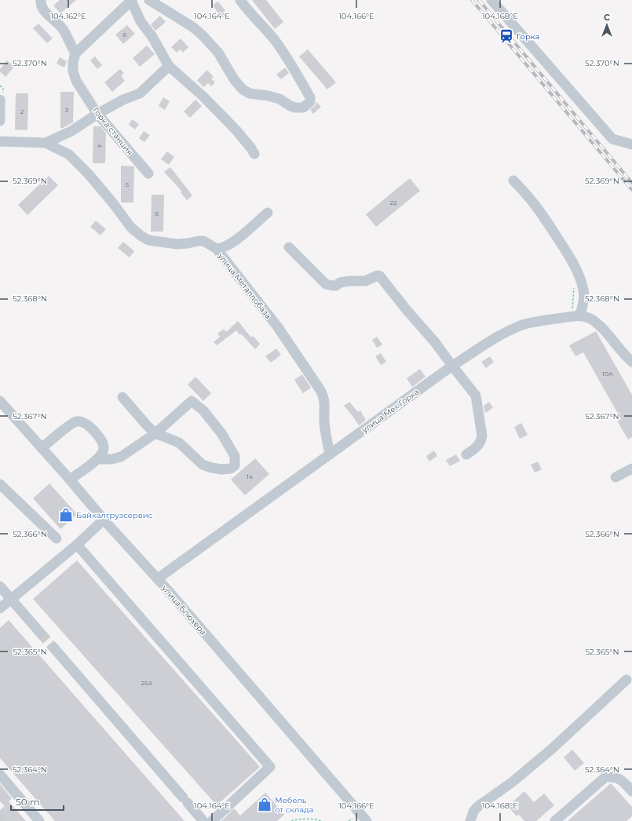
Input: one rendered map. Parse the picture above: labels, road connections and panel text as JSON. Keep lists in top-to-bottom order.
{
  "streets": {
    "street": [
      "Горка станция",
      "улица Металлобаза",
      "улица Мех Горка",
      "улица Блюхера"
    ]
  },
  "crossings": [
    ["улица Металлобаза", "улица Мех Горка"],
    ["улица Мех Горка", "улица Блюхера"]
  ],
  "places": {
    "station": ["Горка"],
    "shop": ["Байкалгрузсервис", "Мебель от склада"]
  },
  "house_numbers": [
    "6",
    "3",
    "2",
    "4",
    "5",
    "22",
    "6",
    "10А",
    "14",
    "25А"
  ],
  "scale_bar": "50 m",
  "north": "top",
  "coordinates": [
    "104.162°E",
    "104.164°E",
    "104.166°E",
    "104.168°E",
    "52.370°N",
    "52.369°N",
    "52.368°N",
    "52.367°N",
    "52.366°N",
    "52.365°N",
    "52.364°N"
  ]
}
